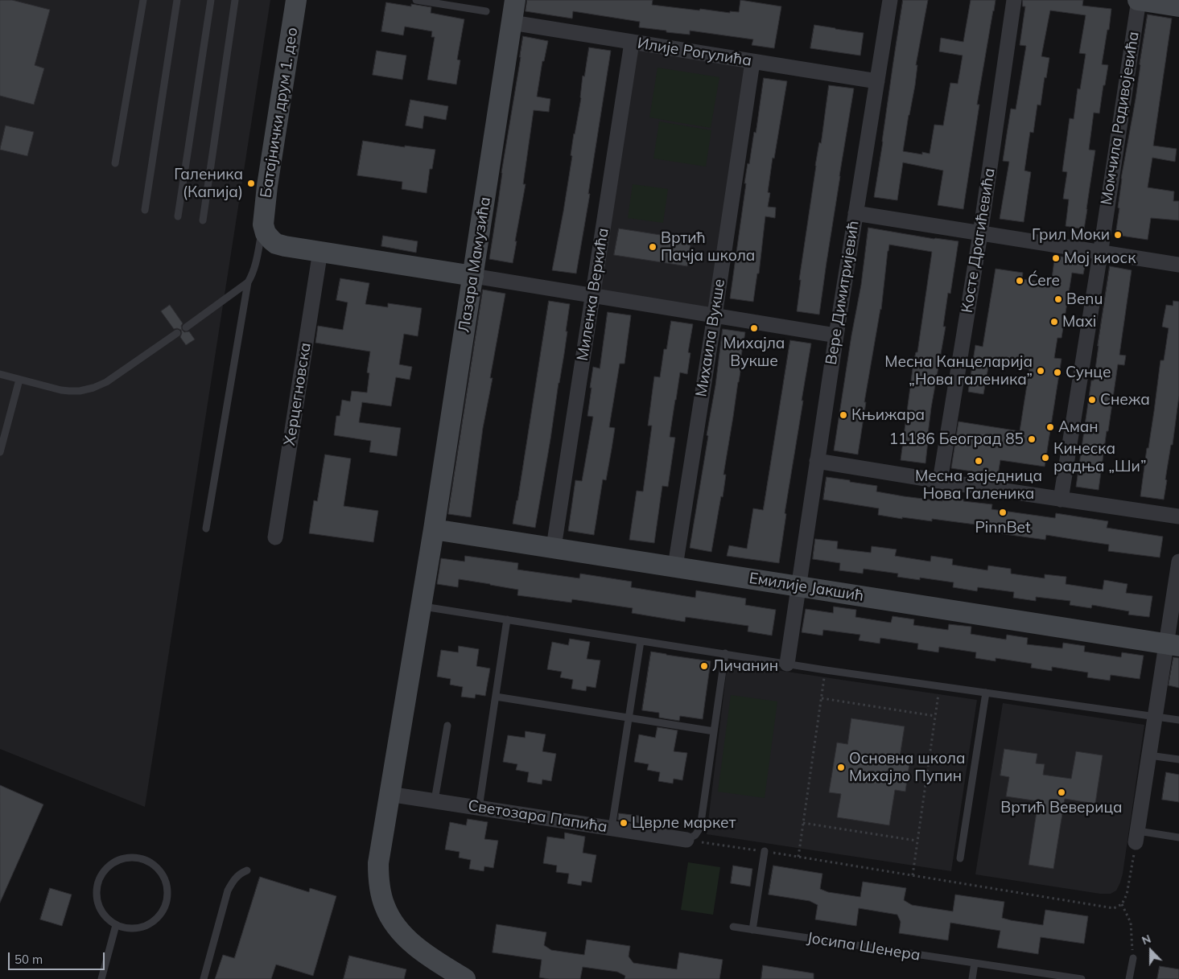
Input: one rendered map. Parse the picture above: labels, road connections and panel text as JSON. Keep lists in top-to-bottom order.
{
  "streets": {
    "street": [
      "Илије Рогулића",
      "Батајнички друм 1. део",
      "Момчила Радивојевића",
      "Косте Драгићевића",
      "Лазара Мамузића",
      "Вере Димитријевић",
      "Миленка Веркића",
      "Михаила Вукше",
      "Херцегновска",
      "Емилије Јакшић",
      "Светозара Папића"
    ],
    "lane": ["Јосипа Шенера"]
  },
  "crossings": [
    ["Илије Рогулића", "Лазара Мамузића"],
    ["Илије Рогулића", "Вере Димитријевић"],
    ["Илије Рогулића", "Миленка Веркића"],
    ["Илије Рогулића", "Михаила Вукше"],
    ["Лазара Мамузића", "Емилије Јакшић"],
    ["Вере Димитријевић", "Емилије Јакшић"],
    ["Миленка Веркића", "Емилије Јакшић"],
    ["Михаила Вукше", "Емилије Јакшић"]
  ],
  "places": [
    "Галеника (Капија)",
    "Грил Моки",
    "Вртић Пачја школа",
    "Мој киоск",
    "Ćere",
    "Benu",
    "Maxi",
    "Михајла Вукше",
    "Месна Канцеларија „Нова галеника”",
    "Сунце",
    "Снежа",
    "Књижара",
    "Аман",
    "11186 Београд 85",
    "Кинеска радња „Ши”",
    "Месна заједница Нова Галеника",
    "PinnBet",
    "Личанин",
    "Основна школа Михајло Пупин",
    "Вртић Веверица",
    "Цврле маркет"
  ],
  "scale_bar": "50 m",
  "north": "top"
}
